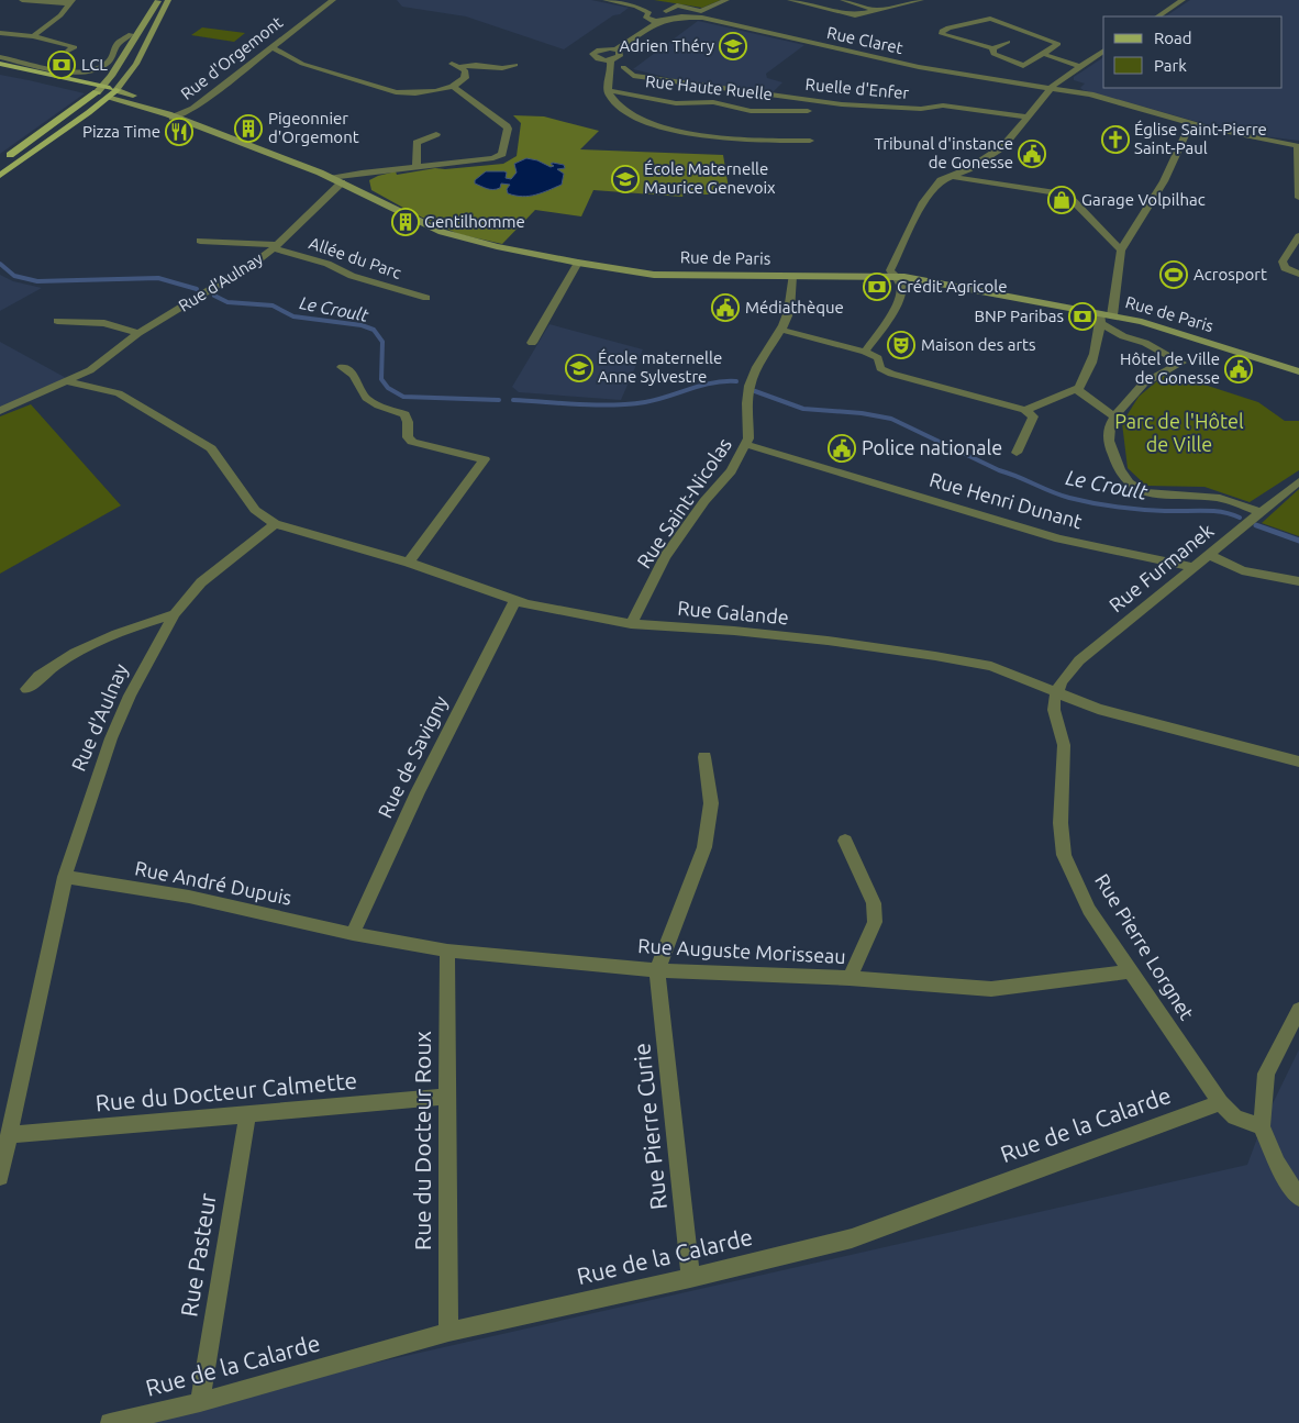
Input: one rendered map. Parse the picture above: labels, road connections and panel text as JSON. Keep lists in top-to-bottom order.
{
  "streets": {
    "street": [
      "Rue Claret",
      "Rue d'Orgemont",
      "Rue Haute Ruelle",
      "Ruelle d'Enfer",
      "Allée du Parc",
      "Rue de Paris",
      "Rue d'Aulnay",
      "Rue Henri Dunant",
      "Rue Saint-Nicolas",
      "Rue Furmanek",
      "Rue Galande",
      "Rue de Savigny",
      "Rue André Dupuis",
      "Rue Pierre Lorgnet",
      "Rue Auguste Morisseau",
      "Rue du Docteur Calmette",
      "Rue de la Calarde",
      "Rue Pierre Curie",
      "Rue du Docteur Roux",
      "Rue Pasteur"
    ]
  },
  "crossings": [
    ["Rue d'Orgemont", "Rue de Paris"],
    ["Allée du Parc", "Rue d'Aulnay"],
    ["Rue de Paris", "Rue d'Aulnay"],
    ["Rue de Paris", "Rue Saint-Nicolas"],
    ["Rue d'Aulnay", "Rue Galande"],
    ["Rue d'Aulnay", "Rue André Dupuis"],
    ["Rue d'Aulnay", "Rue du Docteur Calmette"],
    ["Rue Henri Dunant", "Rue Saint-Nicolas"],
    ["Rue Henri Dunant", "Rue Furmanek"],
    ["Rue Saint-Nicolas", "Rue Galande"],
    ["Rue Furmanek", "Rue Galande"],
    ["Rue Furmanek", "Rue Pierre Lorgnet"],
    ["Rue Galande", "Rue de Savigny"],
    ["Rue Galande", "Rue Pierre Lorgnet"],
    ["Rue de Savigny", "Rue André Dupuis"],
    ["Rue de Savigny", "Rue Auguste Morisseau"],
    ["Rue André Dupuis", "Rue Auguste Morisseau"],
    ["Rue Pierre Lorgnet", "Rue Auguste Morisseau"],
    ["Rue Pierre Lorgnet", "Rue de la Calarde"],
    ["Rue Auguste Morisseau", "Rue Pierre Curie"],
    ["Rue Auguste Morisseau", "Rue du Docteur Roux"],
    ["Rue du Docteur Calmette", "Rue du Docteur Roux"],
    ["Rue du Docteur Calmette", "Rue Pasteur"],
    ["Rue de la Calarde", "Rue Pierre Curie"],
    ["Rue de la Calarde", "Rue du Docteur Roux"],
    ["Rue de la Calarde", "Rue Pasteur"]
  ],
  "water": ["Le Croult"],
  "parks": ["Parc de l'Hôtel de Ville"],
  "places": {
    "school or university": ["Adrien Théry", "École Maternelle Maurice Genevoix", "École maternelle Anne Sylvestre"],
    "bank": ["LCL", "Crédit Agricole", "BNP Paribas"],
    "building": ["Pigeonnier d'Orgemont", "Gentilhomme"],
    "restaurant": ["Pizza Time"],
    "church": ["Église Saint-Pierre Saint-Paul"],
    "public building": [
      "Tribunal d'instance de Gonesse",
      "Médiathèque",
      "Hôtel de Ville de Gonesse",
      "Police nationale"
    ],
    "shop": ["Garage Volpilhac"],
    "sports": ["Acrosport"],
    "theatre": ["Maison des arts"]
  },
  "legend": ["Road", "Park"]
}
